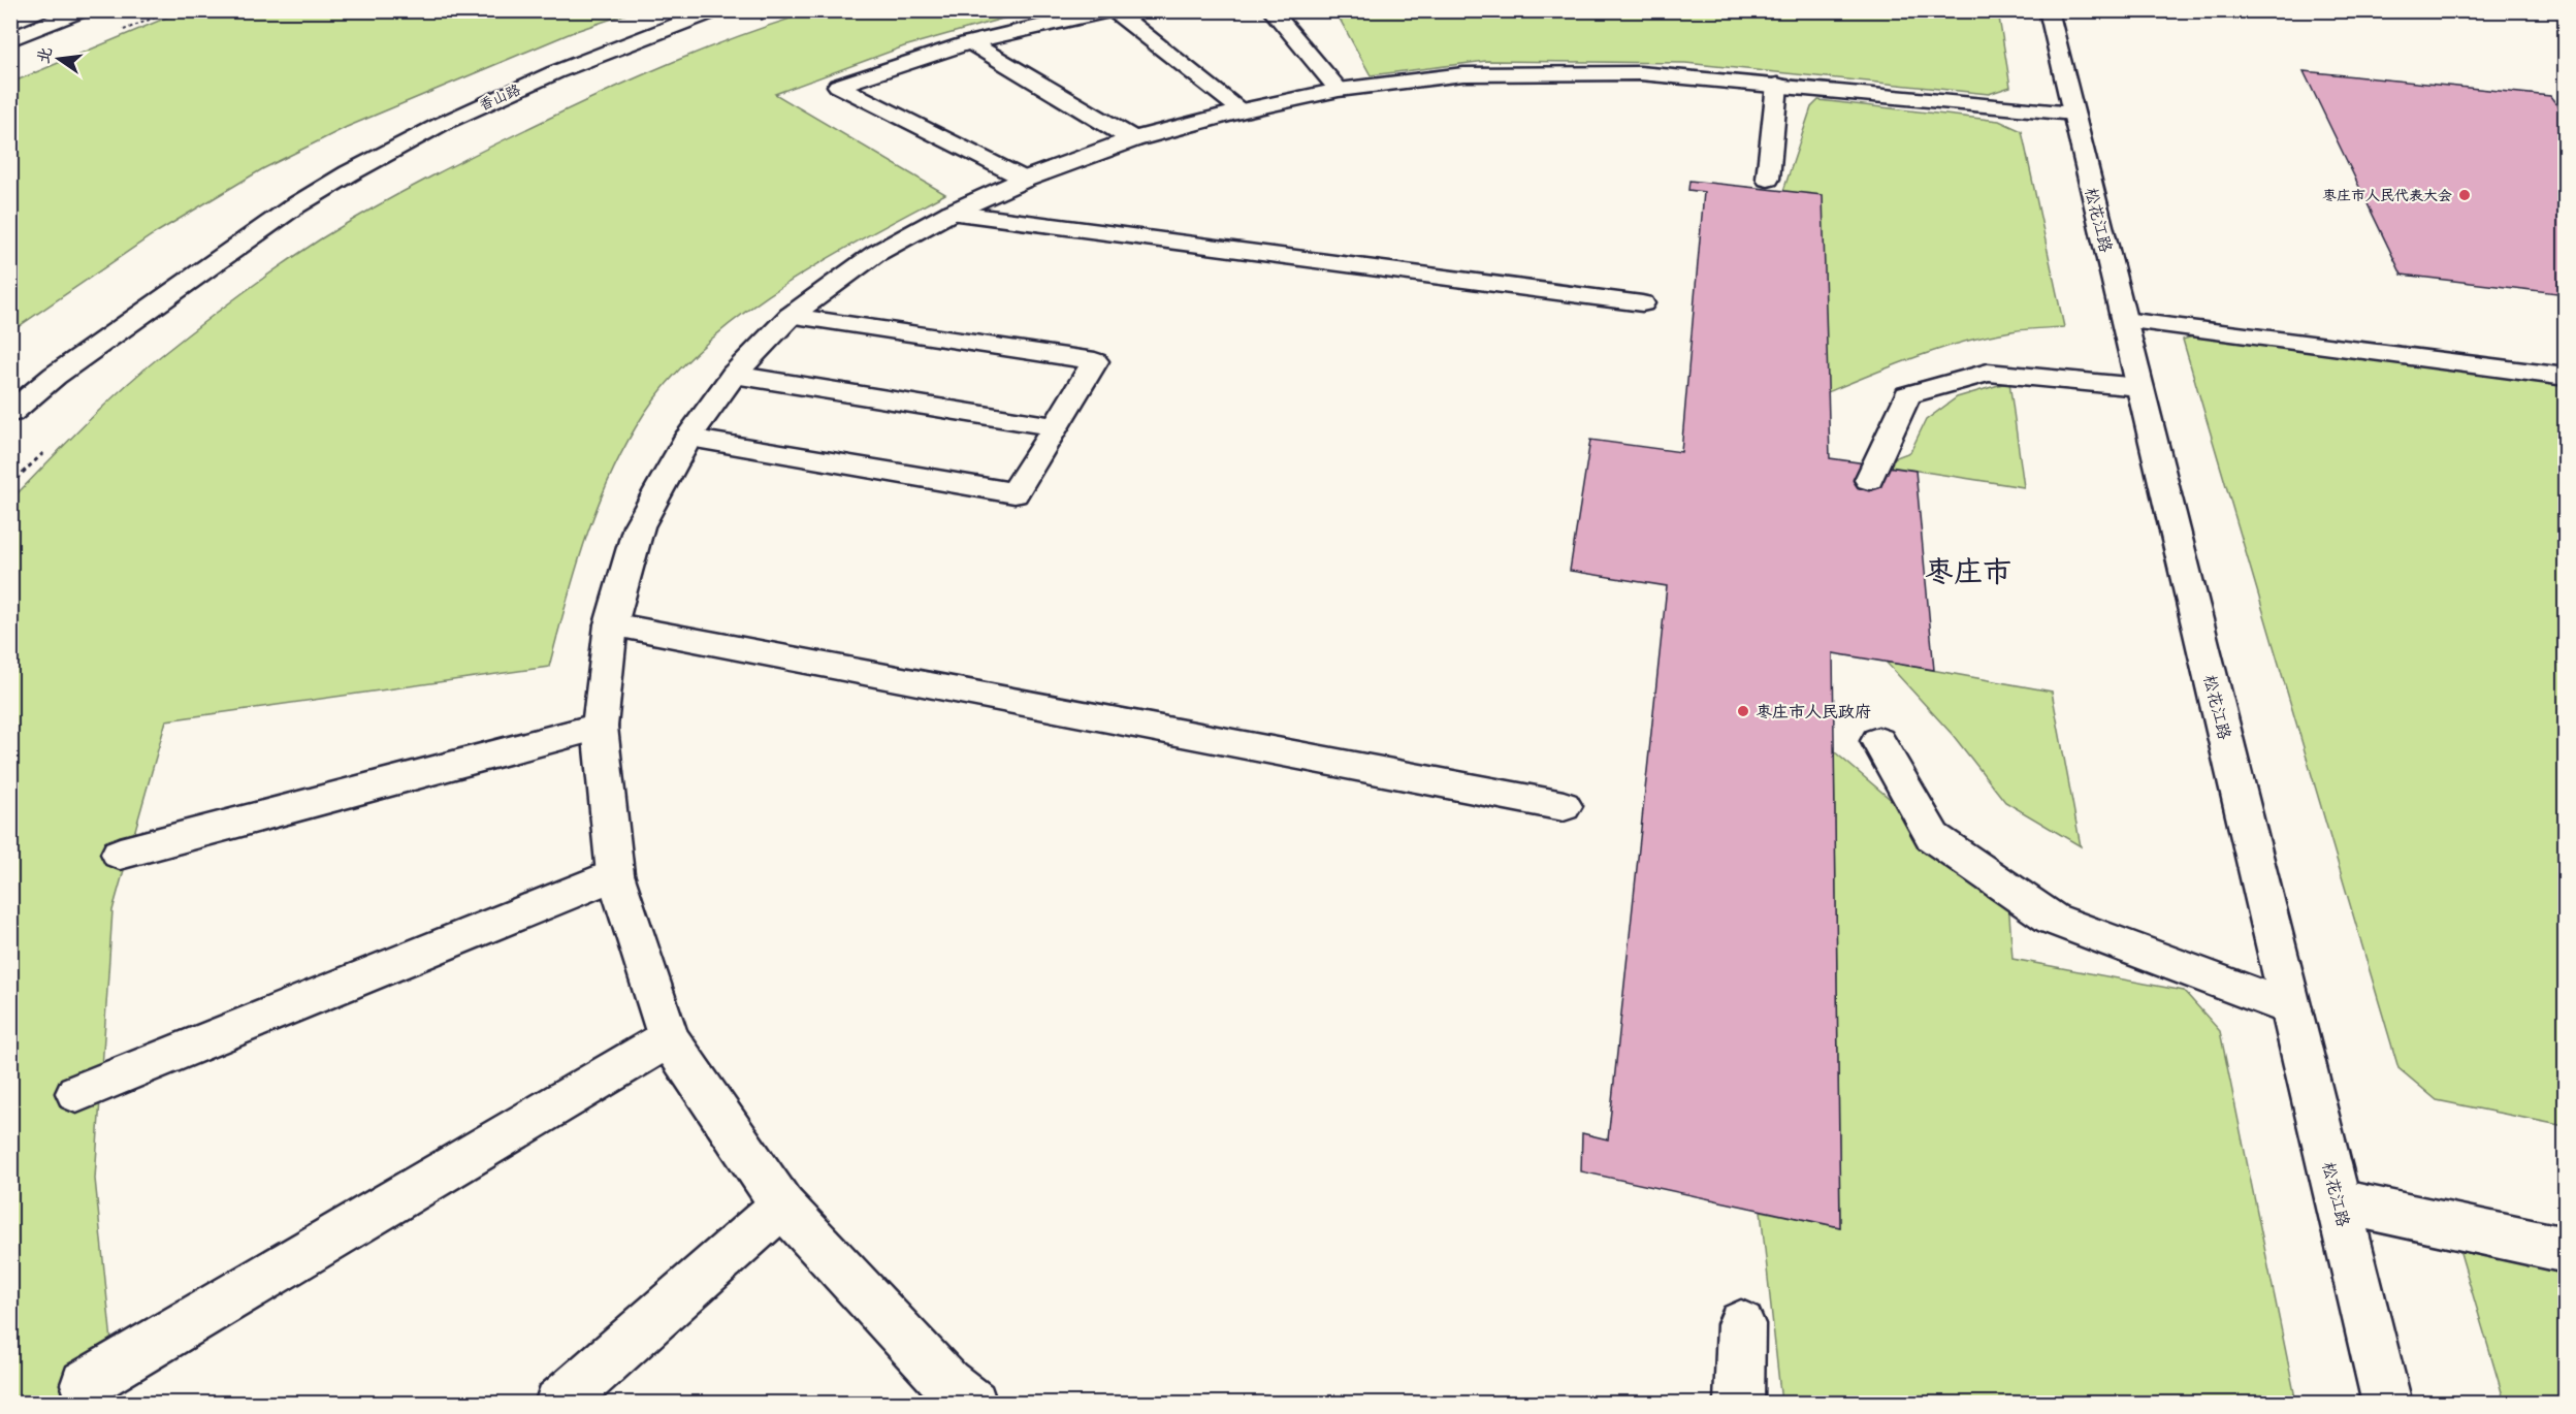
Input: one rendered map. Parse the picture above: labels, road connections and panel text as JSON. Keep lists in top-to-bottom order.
{
  "streets": {
    "street": ["香山路", "松花江路"]
  },
  "districts": ["枣庄市"],
  "places": ["枣庄市人民代表大会", "枣庄市人民政府"],
  "north": "left"
}
